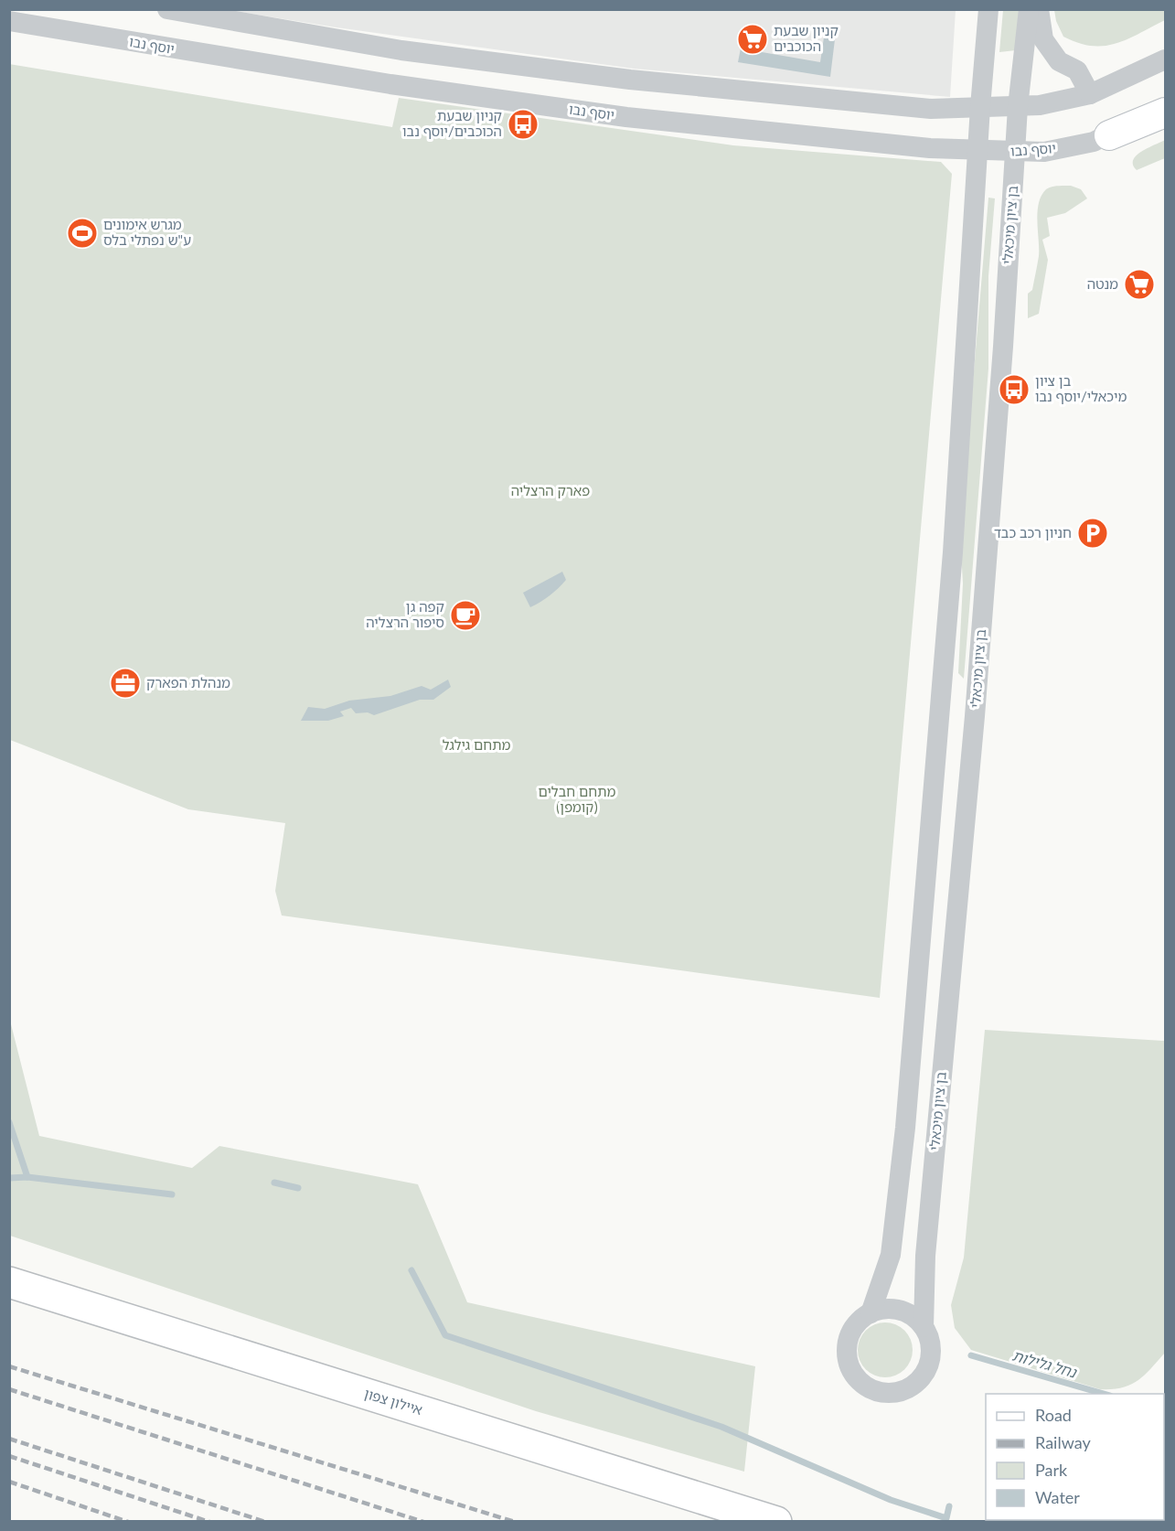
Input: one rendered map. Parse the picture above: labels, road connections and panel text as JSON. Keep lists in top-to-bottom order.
{
  "streets": {
    "highway": ["איילון צפון"],
    "street": ["יוסף נבו", "בן ציון מיכאלי"]
  },
  "crossings": [
    ["יוסף נבו", "בן ציון מיכאלי"]
  ],
  "water": ["נחל גלילות"],
  "parks": ["פארק הרצליה", "מתחם גילגל", "מתחם חבלים (קומפן)"],
  "places": {
    "supermarket": ["קניון שבעת הכוכבים", "מנטה"],
    "bus stop": ["קניון שבעת הכוכבים/יוסף נבו", "בן ציון מיכאלי/יוסף נבו"],
    "sports": ["מגרש אימונים ע\"ש נפתלי בלס"],
    "parking": ["חניון רכב כבד"],
    "cafe": ["קפה גן סיפור הרצליה"],
    "office": ["מנהלת הפארק"]
  },
  "legend": [
    "Road",
    "Railway",
    "Park",
    "Water"
  ]
}
